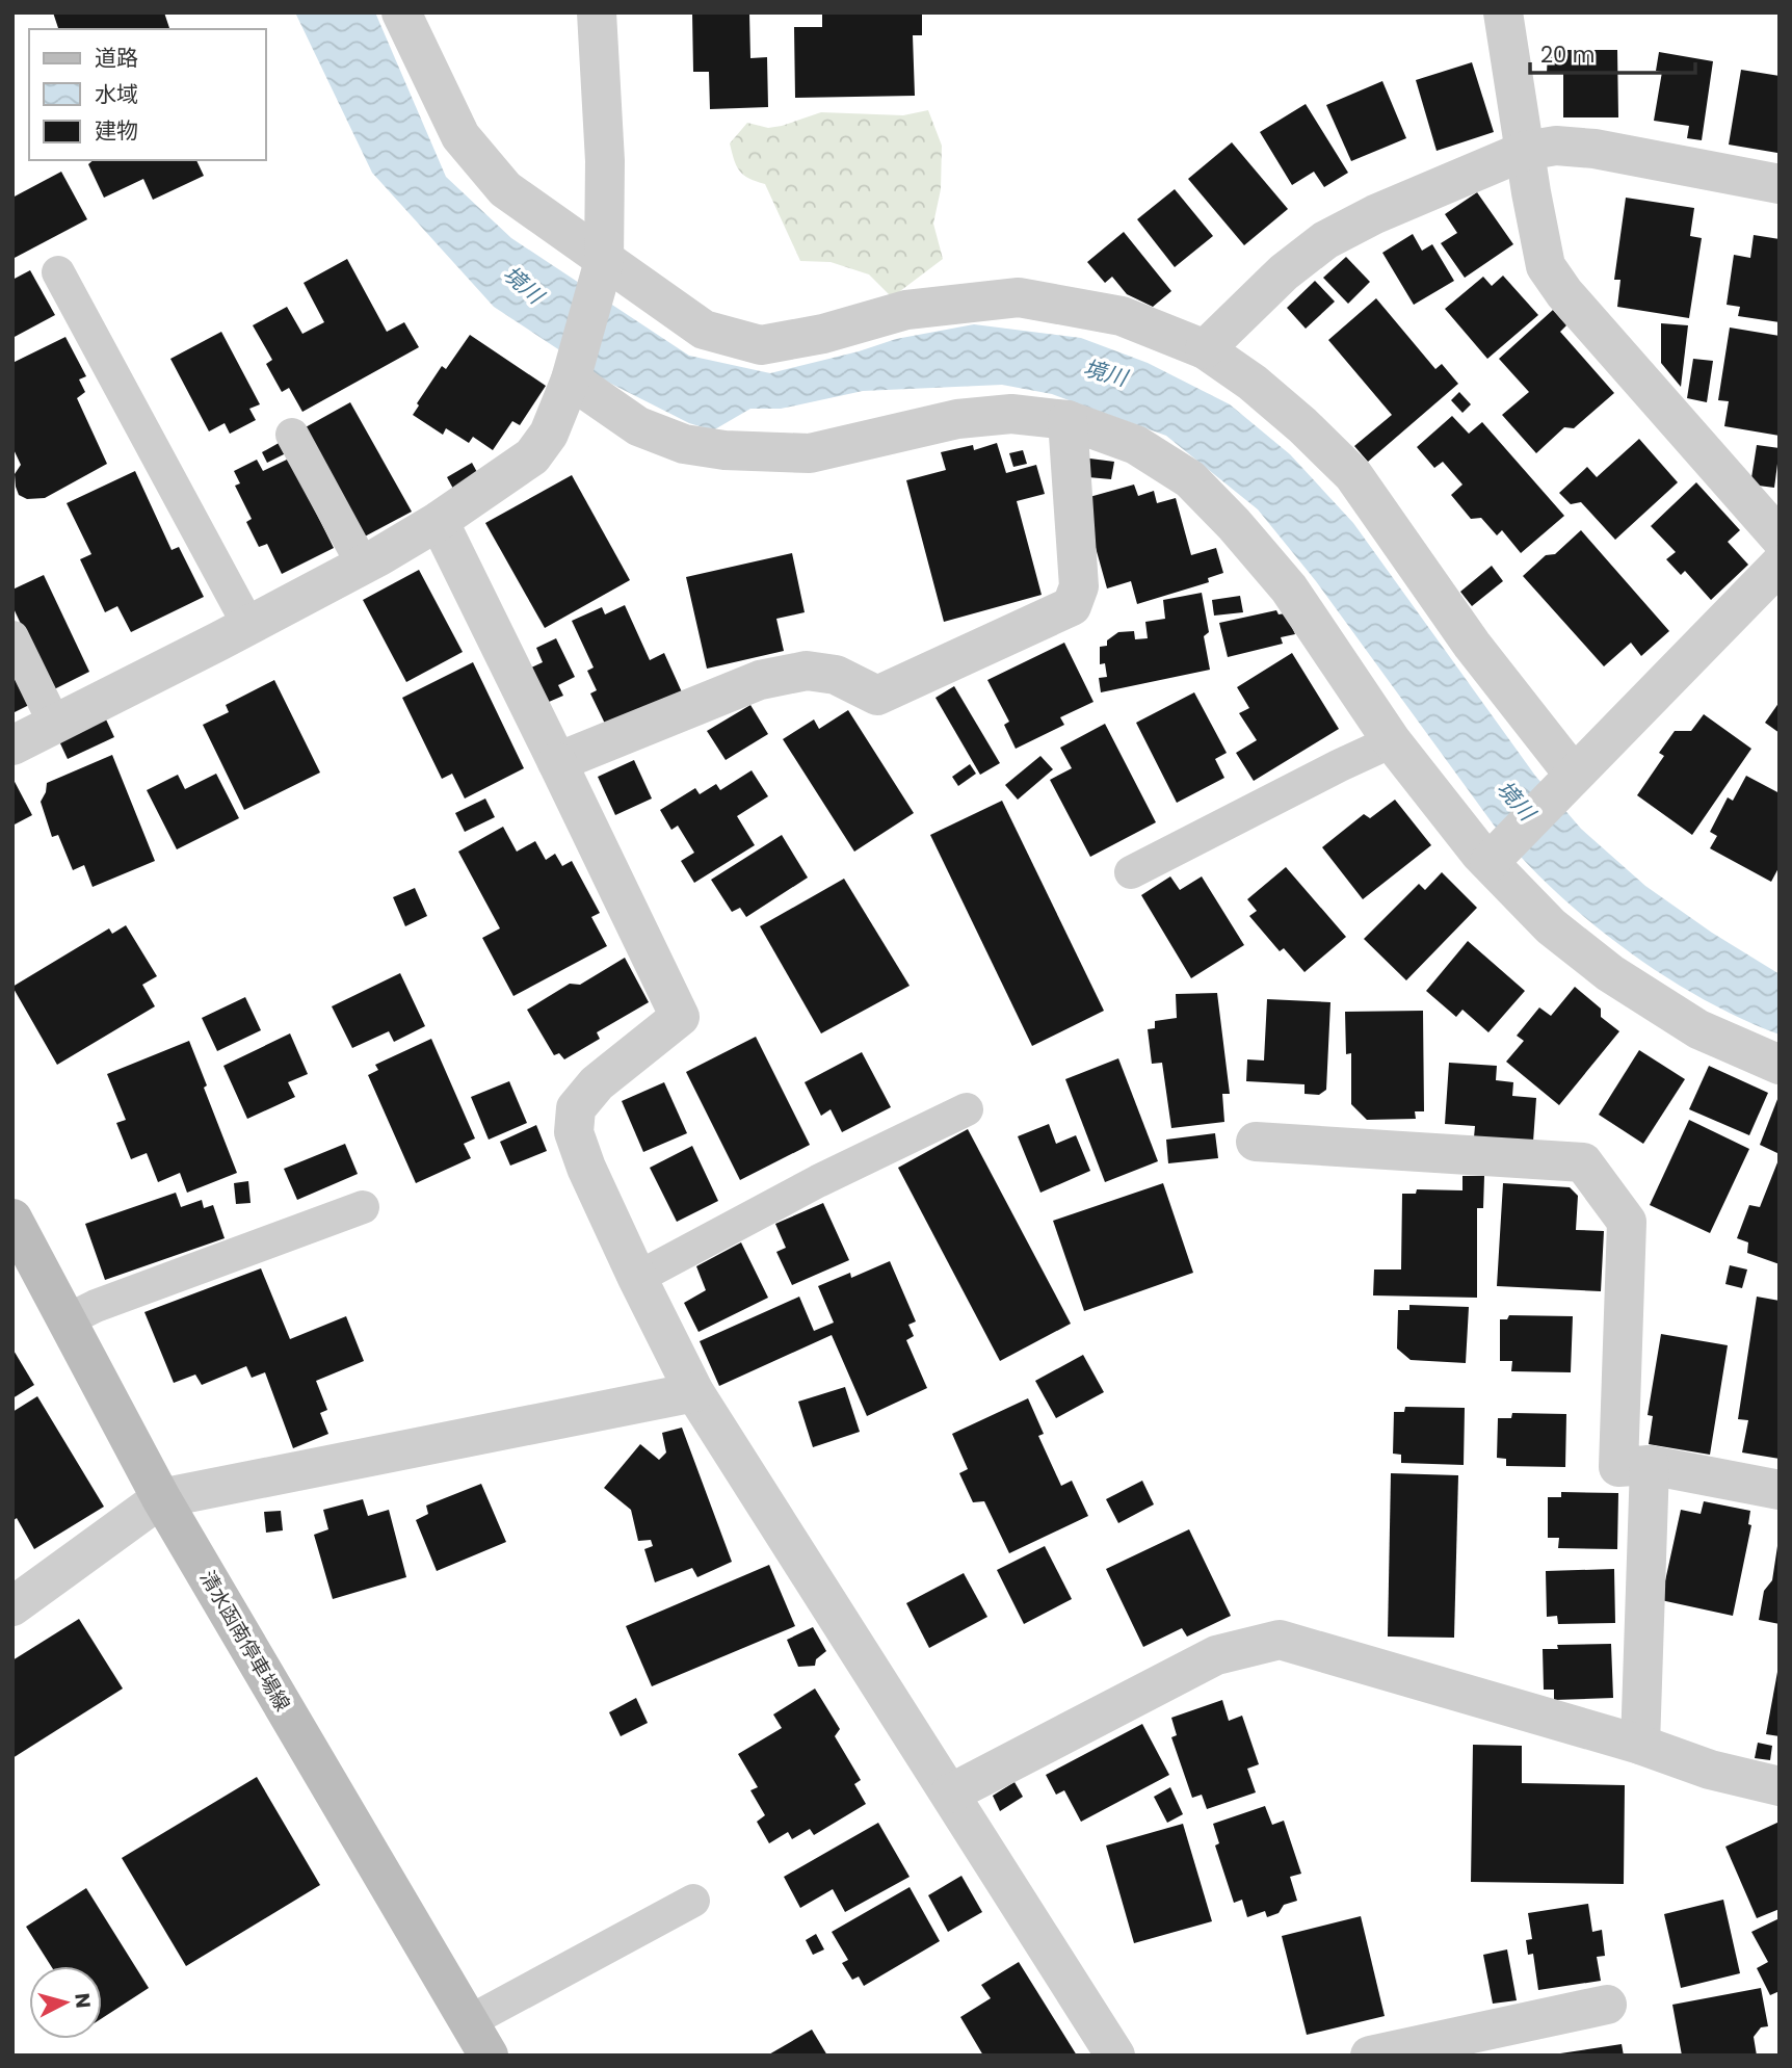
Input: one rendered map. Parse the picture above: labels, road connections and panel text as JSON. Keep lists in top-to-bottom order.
{
  "streets": {
    "main road": ["清水函南停車場線"]
  },
  "water": ["境川"],
  "legend": ["道路", "水域", "建物"],
  "scale_bar": "20 m",
  "north": "right"
}
